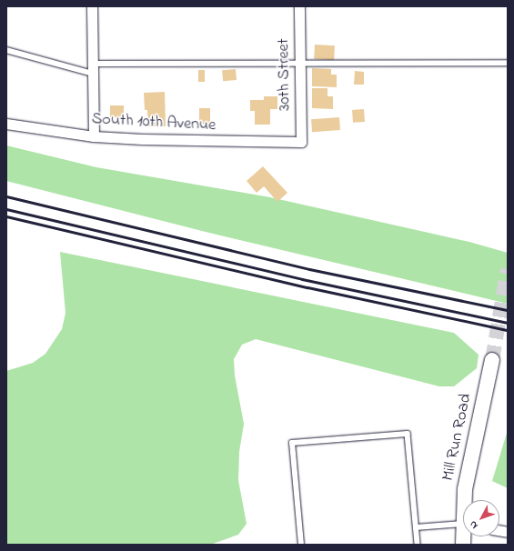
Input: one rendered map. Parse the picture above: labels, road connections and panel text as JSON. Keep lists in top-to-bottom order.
{
  "streets": {
    "main road": ["Mill Run Road"],
    "street": ["30th Street", "South 10th Avenue"]
  },
  "crossings": [
    ["30th Street", "South 10th Avenue"]
  ],
  "north": "bottom left"
}
